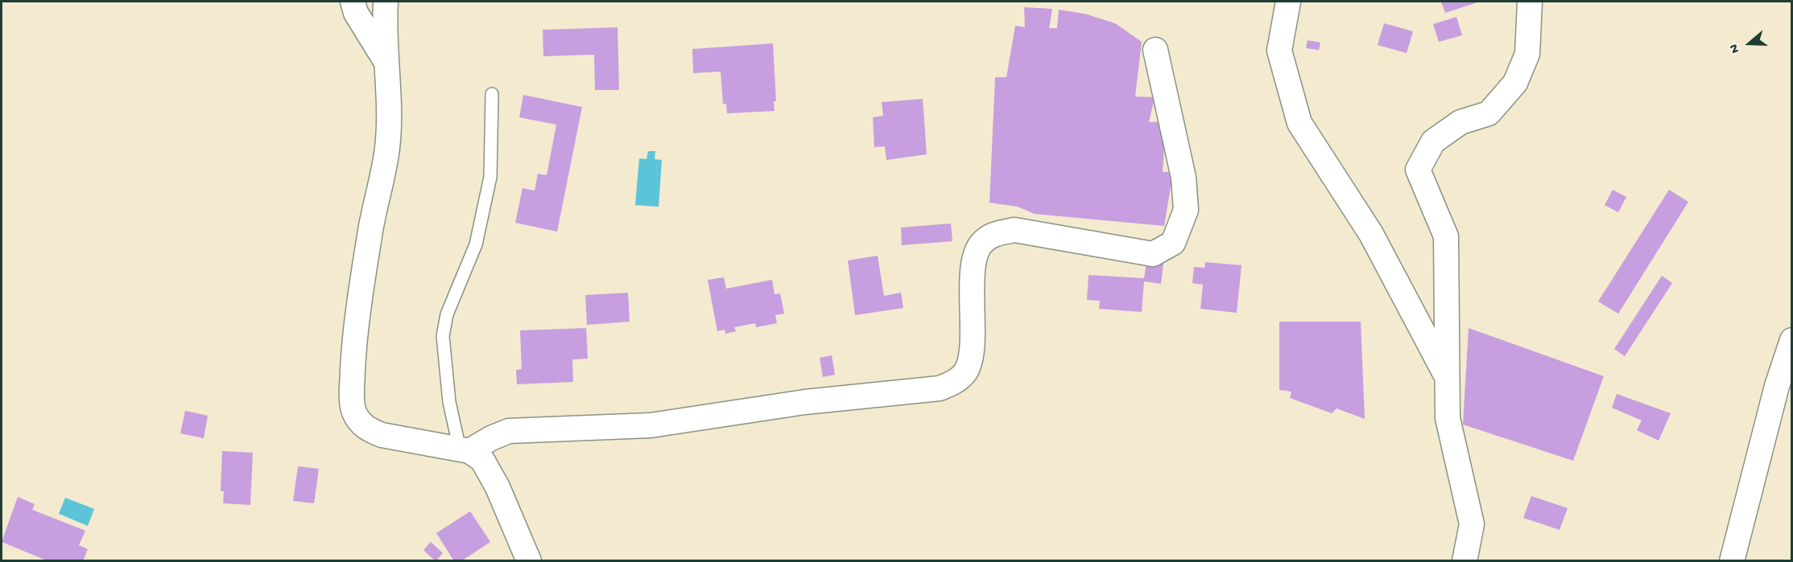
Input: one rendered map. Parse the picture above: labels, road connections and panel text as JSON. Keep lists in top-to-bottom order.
{
  "north": "left"
}
